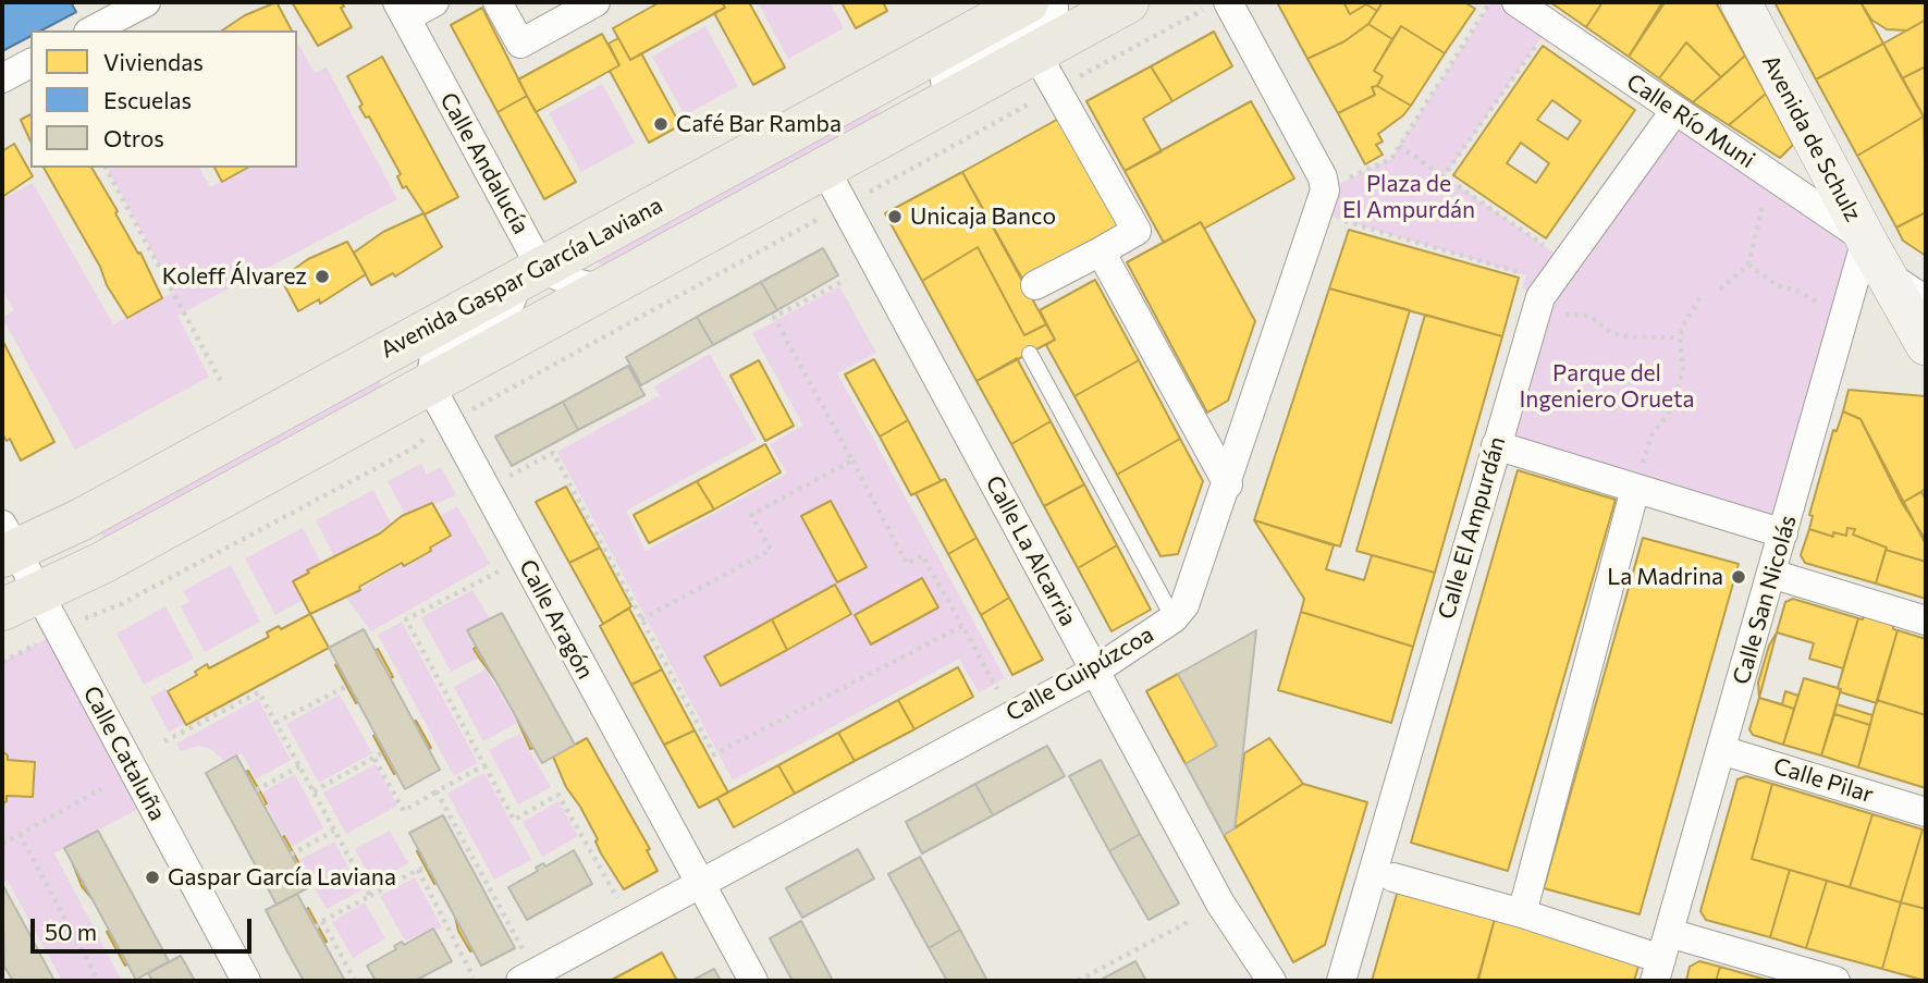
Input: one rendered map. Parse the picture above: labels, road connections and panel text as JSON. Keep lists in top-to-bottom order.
{
  "streets": {
    "main road": ["Avenida Gaspar García Laviana"],
    "street": [
      "Calle Río Muni",
      "Avenida de Schulz",
      "Calle Andalucía",
      "Calle El Ampurdán",
      "Calle La Alcarria",
      "Calle San Nicolás",
      "Calle Aragón",
      "Calle Guipúzcoa",
      "Calle Cataluña",
      "Calle Pilar"
    ]
  },
  "crossings": [
    ["Calle Río Muni", "Avenida de Schulz"],
    ["Calle Río Muni", "Calle El Ampurdán"],
    ["Calle Río Muni", "Calle San Nicolás"],
    ["Avenida de Schulz", "Calle San Nicolás"],
    ["Calle Andalucía", "Avenida Gaspar García Laviana"],
    ["Avenida Gaspar García Laviana", "Calle La Alcarria"],
    ["Avenida Gaspar García Laviana", "Calle Aragón"],
    ["Avenida Gaspar García Laviana", "Calle Cataluña"],
    ["Calle La Alcarria", "Calle Guipúzcoa"],
    ["Calle San Nicolás", "Calle Pilar"],
    ["Calle Aragón", "Calle Guipúzcoa"]
  ],
  "parks": ["Plaza de El Ampurdán", "Parque del Ingeniero Orueta"],
  "places": [
    "Café Bar Ramba",
    "Unicaja Banco",
    "Koleff Álvarez",
    "La Madrina",
    "Gaspar García Laviana"
  ],
  "legend": ["Viviendas", "Escuelas", "Otros"],
  "scale_bar": "50 m"
}
